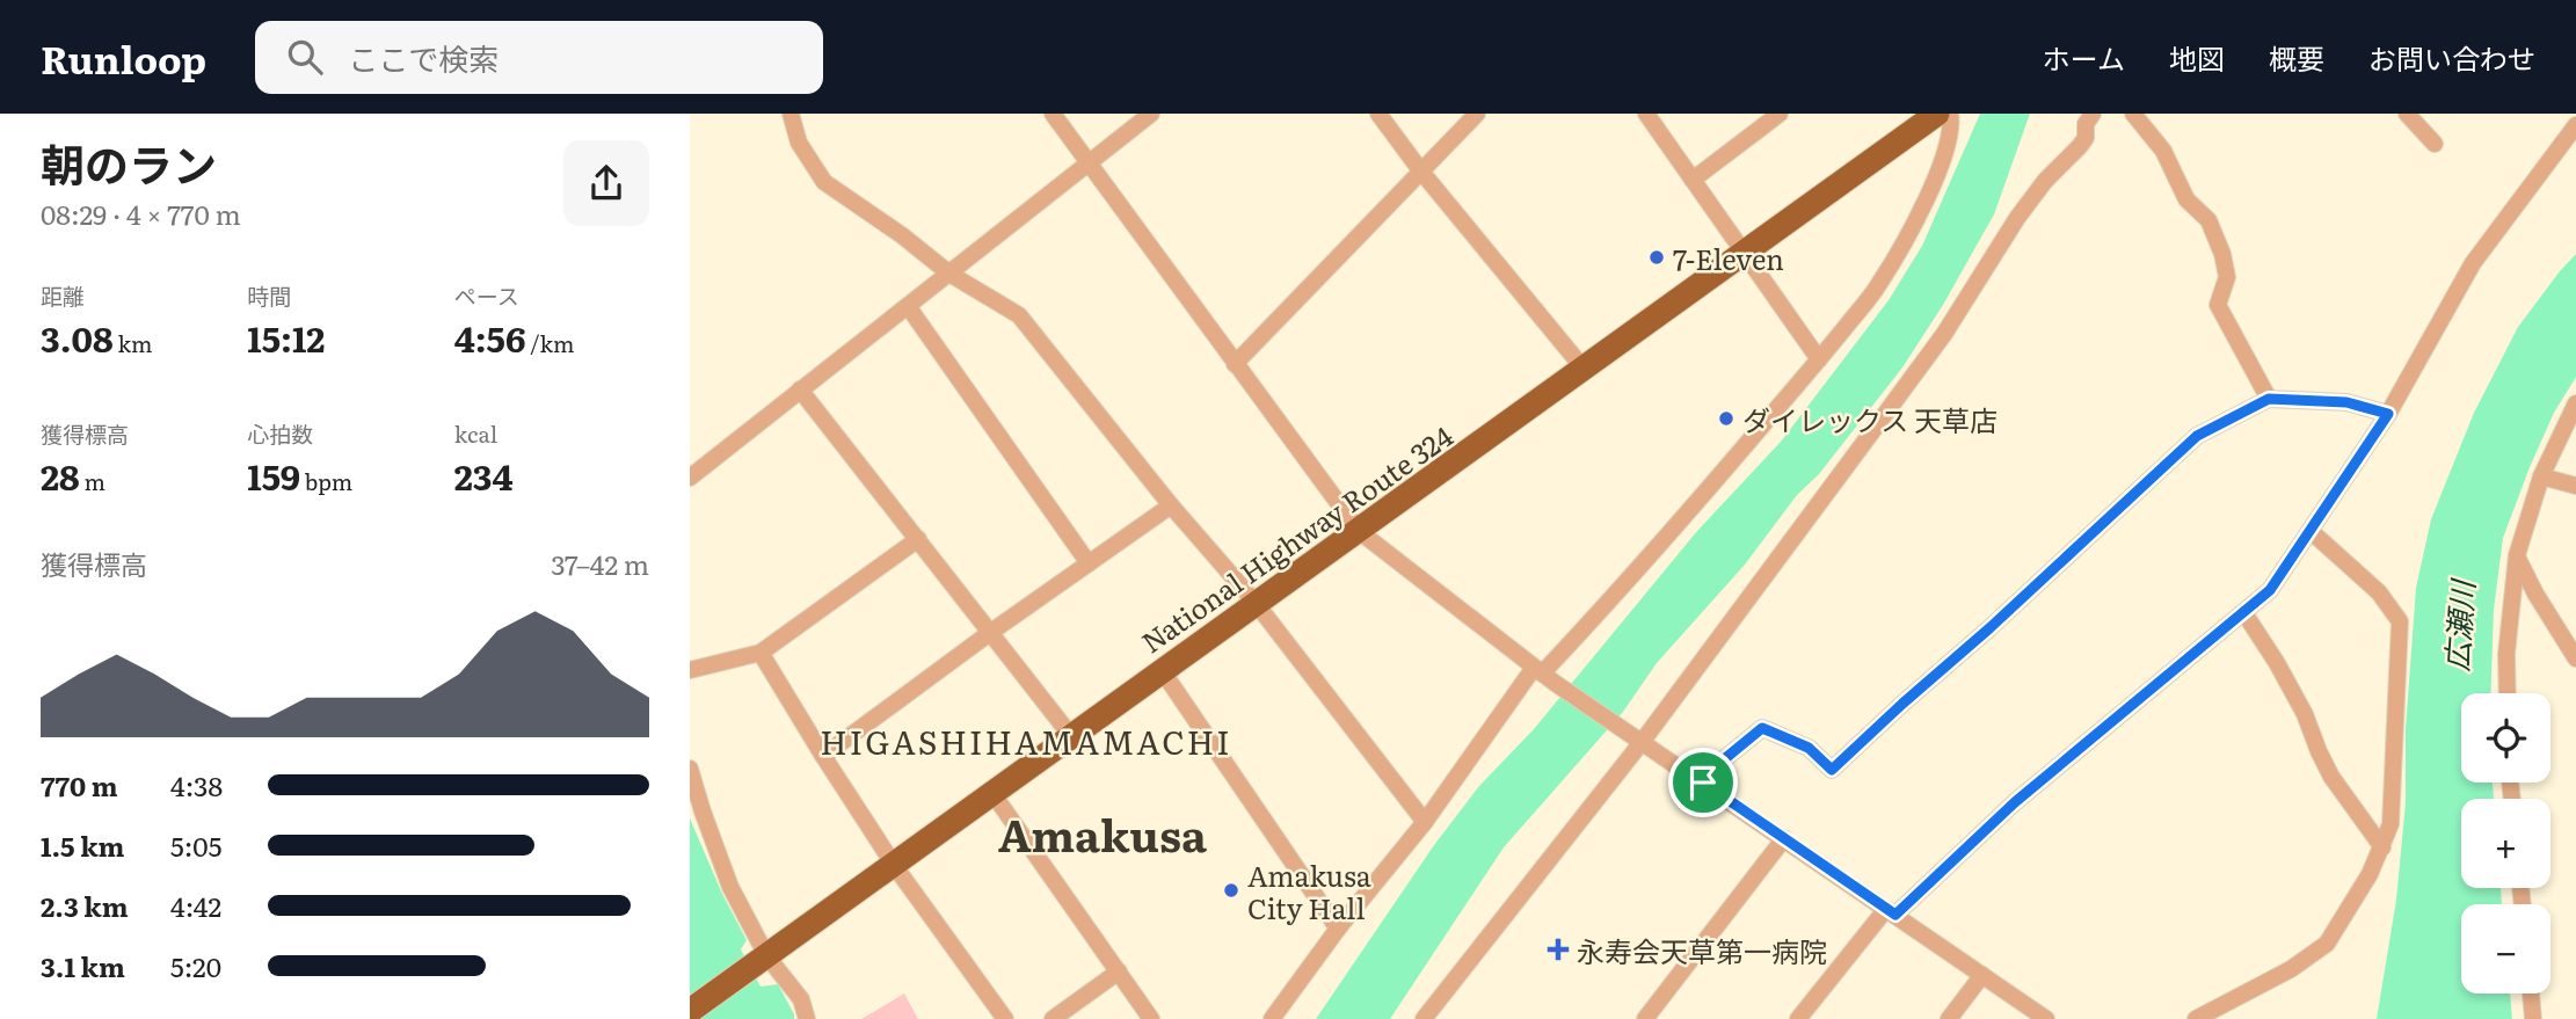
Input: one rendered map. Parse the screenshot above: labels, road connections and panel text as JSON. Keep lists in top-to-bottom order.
{
  "streets": {
    "highway": ["National Highway Route 324"]
  },
  "districts": ["HIGASHIHAMAMACHI", "Amakusa"],
  "water": ["広瀬川"],
  "places": {
    "other": ["7-Eleven", "ダイレックス 天草店", "Amakusa City Hall"],
    "health": ["永寿会天草第一病院"]
  },
  "page": {
    "header": "Runloop",
    "search": "ここで検索",
    "nav": [
      "ホーム",
      "地図",
      "概要",
      "お問い合わせ"
    ],
    "heading": ["朝のラン", "08:29 · 4 × 770 m"],
    "stats": [
      ["距離", "3.08 km"],
      ["時間", "15:12"],
      ["ペース", "4:56 /km"],
      ["獲得標高", "28 m"],
      ["心拍数", "159 bpm"],
      ["kcal", "234"]
    ],
    "chart": ["獲得標高", "37–42 m"],
    "map_buttons": ["+", "−"],
    "list": [
      {
        "name": "770 m",
        "note": "4:38"
      },
      {
        "name": "1.5 km",
        "note": "5:05"
      },
      {
        "name": "2.3 km",
        "note": "4:42"
      },
      {
        "name": "3.1 km",
        "note": "5:20"
      }
    ]
  }
}
